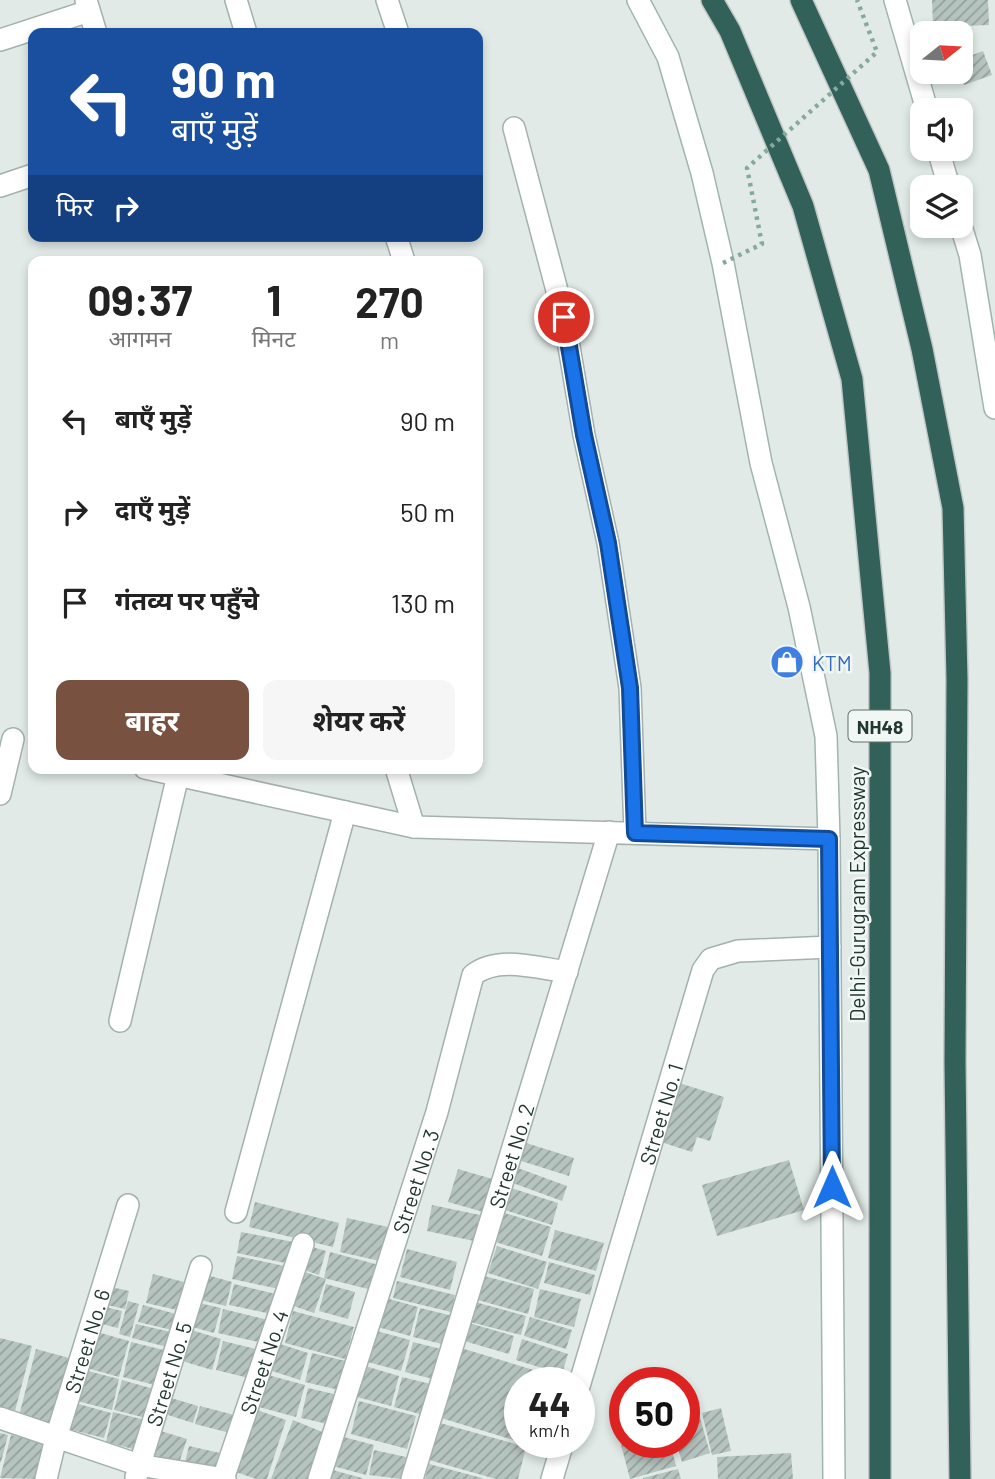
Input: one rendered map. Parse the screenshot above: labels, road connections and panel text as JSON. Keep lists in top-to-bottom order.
{
  "streets": {
    "highway": ["NH48", "Delhi-Gurugram Expressway"],
    "street": [
      "Street No. 1",
      "Street No. 2",
      "Street No. 3",
      "Street No. 6",
      "Street No. 4",
      "Street No. 5"
    ]
  },
  "crossings": [
    ["Street No. 2", "Street No. 3"]
  ],
  "places": {
    "shop": ["KTM"]
  },
  "north": "right",
  "page": {
    "turn": ["90 m", "बाएँ मुड़ें"],
    "then": "फिर",
    "eta": [
      "09:37",
      "आगमन",
      "1",
      "मिनट",
      "270",
      "m"
    ],
    "list": [
      {
        "name": "बाएँ मुड़ें",
        "value": "90 m"
      },
      {
        "name": "दाएँ मुड़ें",
        "value": "50 m"
      },
      {
        "name": "गंतव्य पर पहुँचे",
        "value": "130 m"
      }
    ],
    "buttons": ["बाहर", "शेयर करें"],
    "speed": "44 km/h",
    "limit": "50"
  }
}
